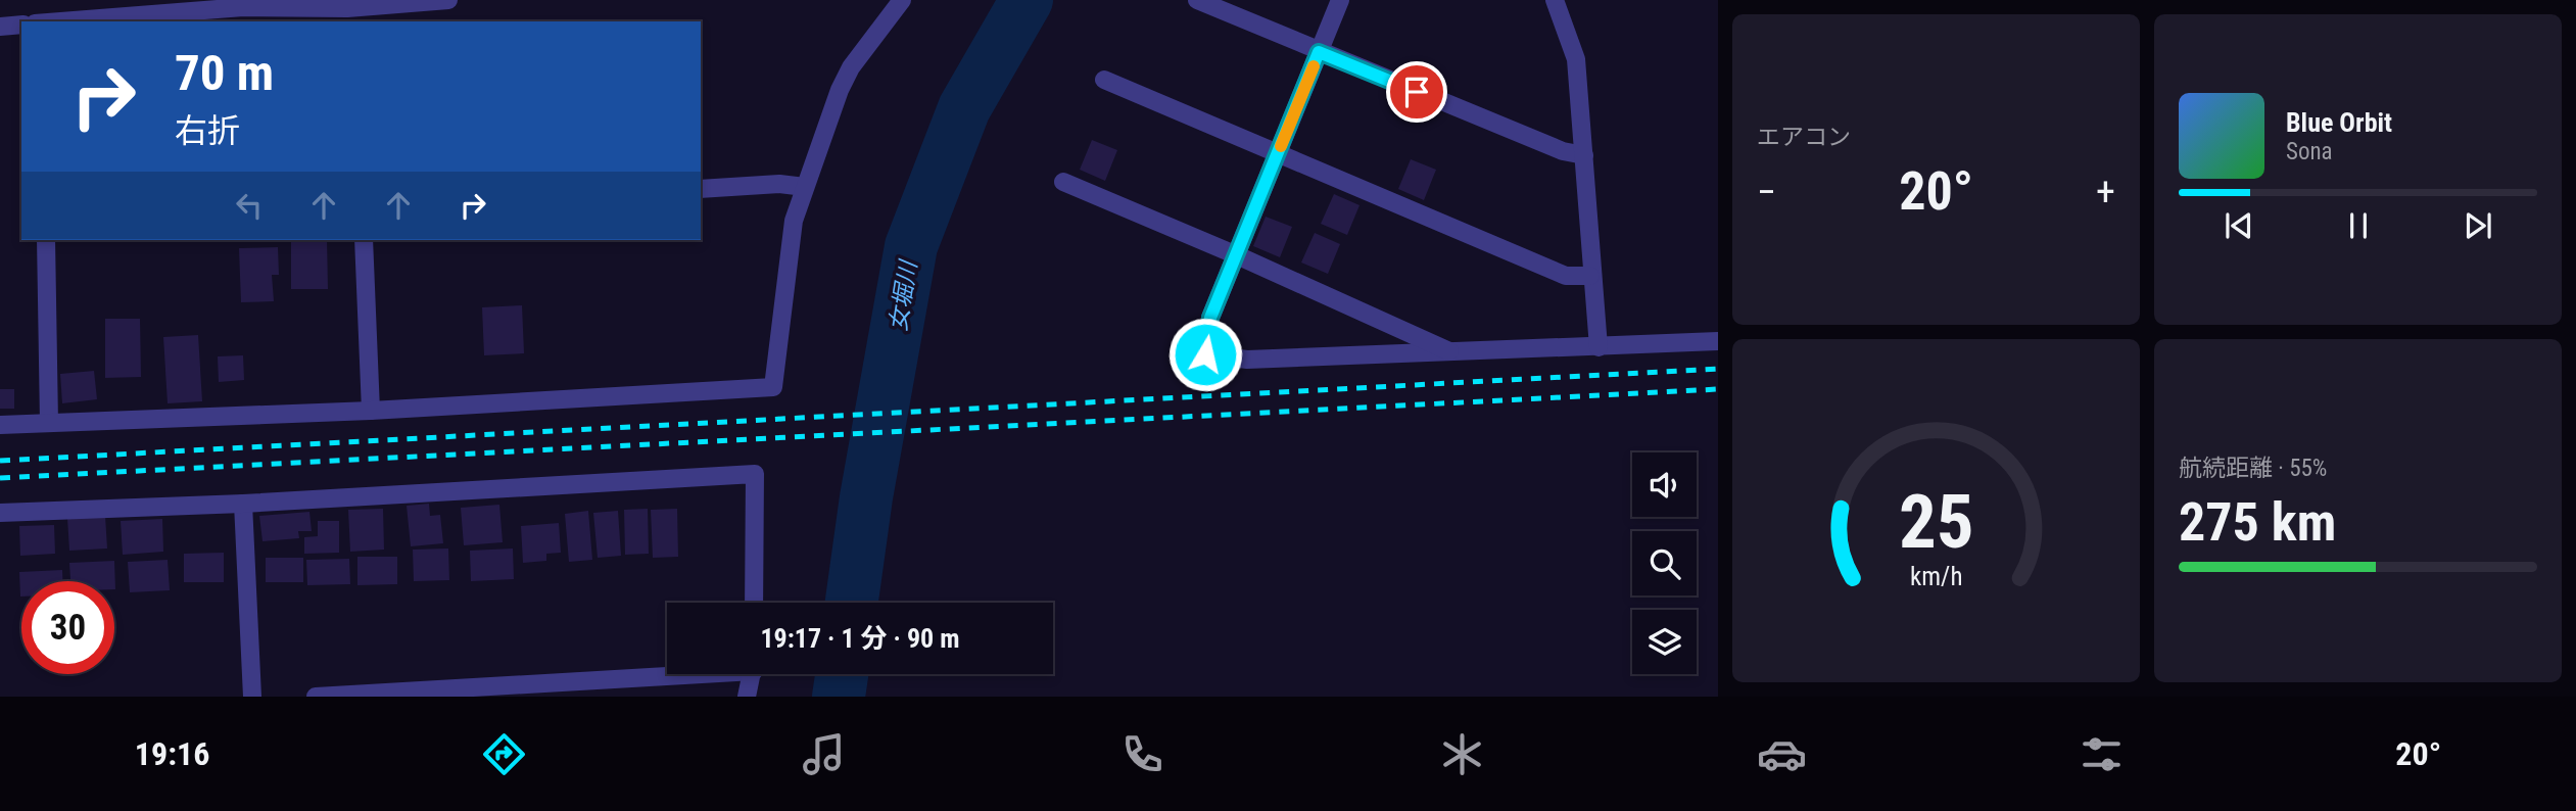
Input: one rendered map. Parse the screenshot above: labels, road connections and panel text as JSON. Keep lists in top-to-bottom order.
{
  "water": ["女堀川"],
  "page": {
    "tile": [
      "エアコン",
      ["航続距離 · 55%", "275 km"]
    ],
    "turn": ["70 m", "右折"],
    "song": ["Blue Orbit", "Sona"],
    "heat": ["−", "20°", "+"],
    "limit": "30",
    "trip": "19:17 · 1 分 · 90 m",
    "tabs": ["19:16", "20°"],
    "gauge": ["25", "km/h"]
  }
}
